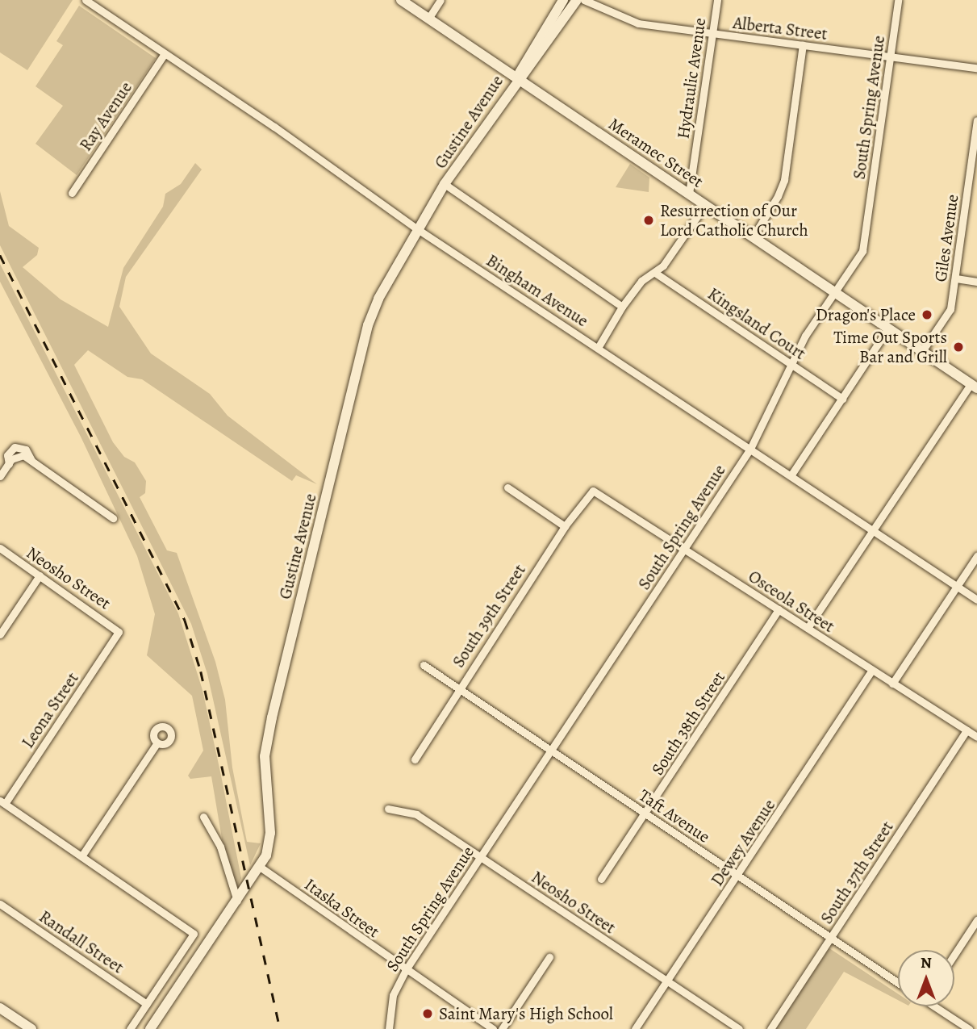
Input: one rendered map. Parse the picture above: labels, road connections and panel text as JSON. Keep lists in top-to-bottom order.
{
  "streets": {
    "street": [
      "Alberta Street",
      "Hydraulic Avenue",
      "South Spring Avenue",
      "Ray Avenue",
      "Gustine Avenue",
      "Meramec Street",
      "Giles Avenue",
      "Bingham Avenue",
      "Kingsland Court",
      "Neosho Street",
      "Osceola Street",
      "South 39th Street",
      "Leona Street",
      "South 38th Street",
      "Taft Avenue",
      "Dewey Avenue",
      "South 37th Street",
      "Itaska Street",
      "Randall Street"
    ]
  },
  "crossings": [
    ["Alberta Street", "Hydraulic Avenue"],
    ["Alberta Street", "South Spring Avenue"],
    ["Hydraulic Avenue", "Meramec Street"],
    ["South Spring Avenue", "Meramec Street"],
    ["South Spring Avenue", "Bingham Avenue"],
    ["South Spring Avenue", "Kingsland Court"],
    ["South Spring Avenue", "Neosho Street"],
    ["South Spring Avenue", "Osceola Street"],
    ["South Spring Avenue", "Taft Avenue"],
    ["South Spring Avenue", "Itaska Street"],
    ["Ray Avenue", "Bingham Avenue"],
    ["Gustine Avenue", "Meramec Street"],
    ["Gustine Avenue", "Bingham Avenue"],
    ["Gustine Avenue", "Itaska Street"],
    ["Meramec Street", "Giles Avenue"],
    ["Neosho Street", "Leona Street"],
    ["Neosho Street", "Dewey Avenue"],
    ["Osceola Street", "South 39th Street"],
    ["Osceola Street", "South 38th Street"],
    ["Osceola Street", "Dewey Avenue"],
    ["Osceola Street", "South 37th Street"],
    ["South 39th Street", "Taft Avenue"],
    ["South 38th Street", "Taft Avenue"],
    ["Taft Avenue", "Dewey Avenue"],
    ["Taft Avenue", "South 37th Street"]
  ],
  "places": [
    "Resurrection of Our Lord Catholic Church",
    "Dragon's Place",
    "Time Out Sports Bar and Grill",
    "Saint Mary's High School"
  ],
  "north": "top"
}
